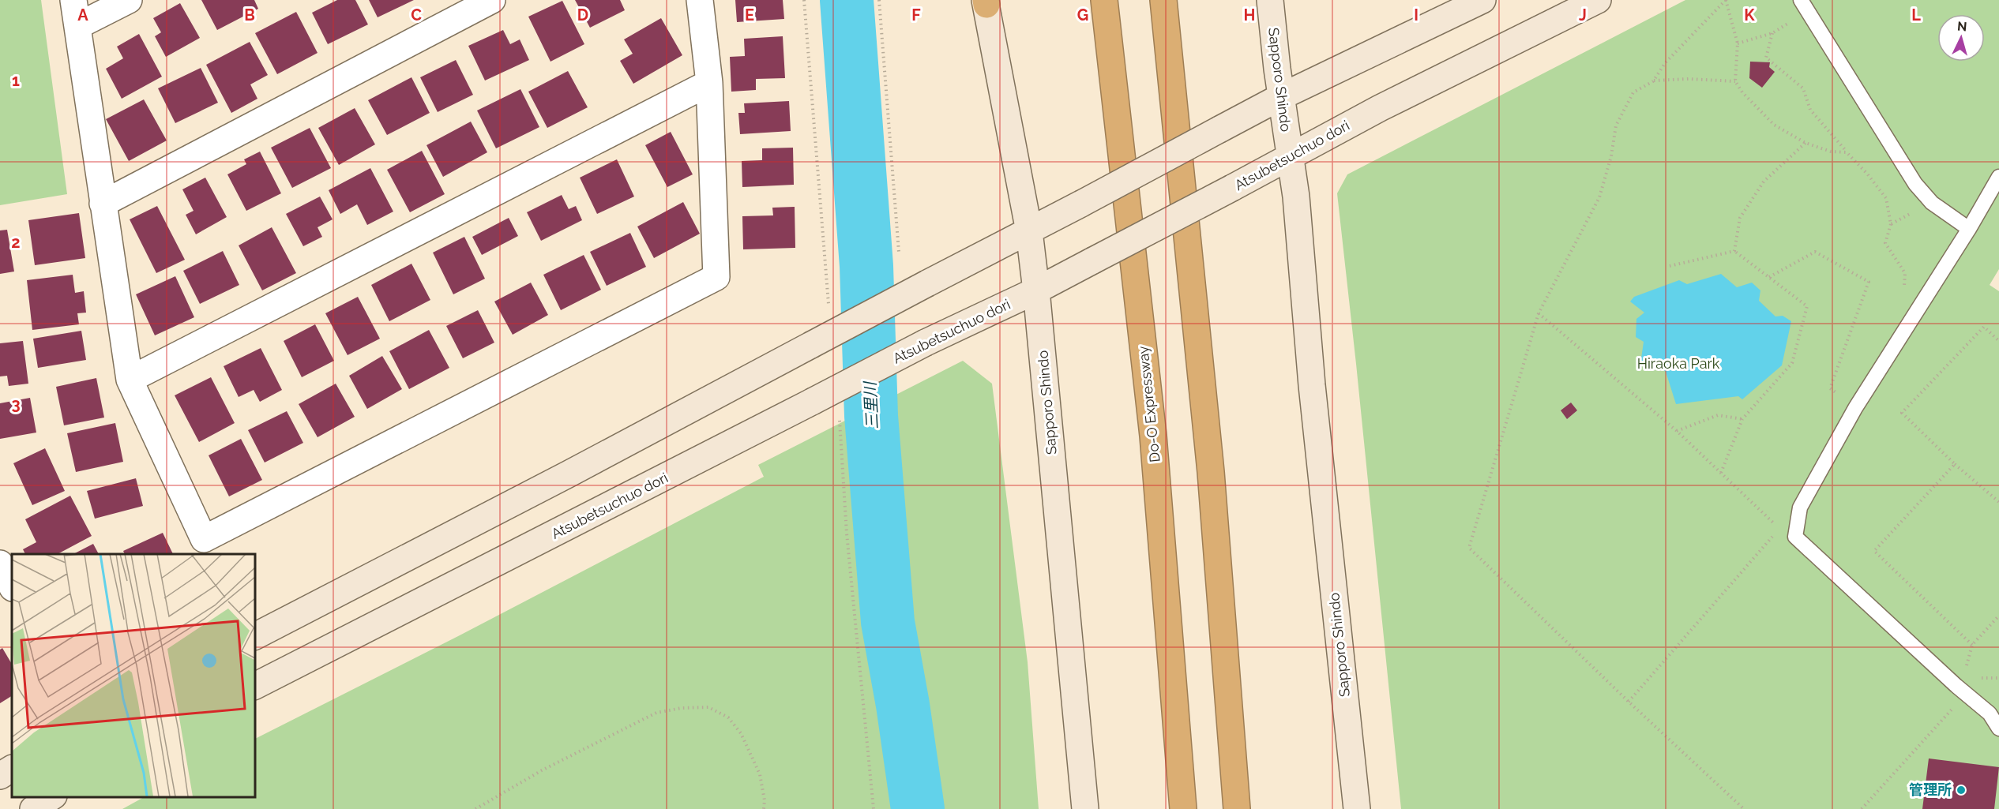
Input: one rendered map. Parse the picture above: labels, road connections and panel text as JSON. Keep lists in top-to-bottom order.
{
  "streets": {
    "highway": ["Do-O Expressway"],
    "main road": ["Sapporo Shindo", "Atsubetsuchuo dori"]
  },
  "crossings": [
    ["Sapporo Shindo", "Atsubetsuchuo dori"]
  ],
  "water": ["三里川"],
  "parks": ["Hiraoka Park"],
  "places": ["管理所"],
  "north": "top",
  "grid": {
    "columns": [
      "A",
      "B",
      "C",
      "D",
      "E",
      "F",
      "G",
      "H",
      "I",
      "J",
      "K",
      "L"
    ],
    "rows": ["1", "2", "3"]
  }
}
